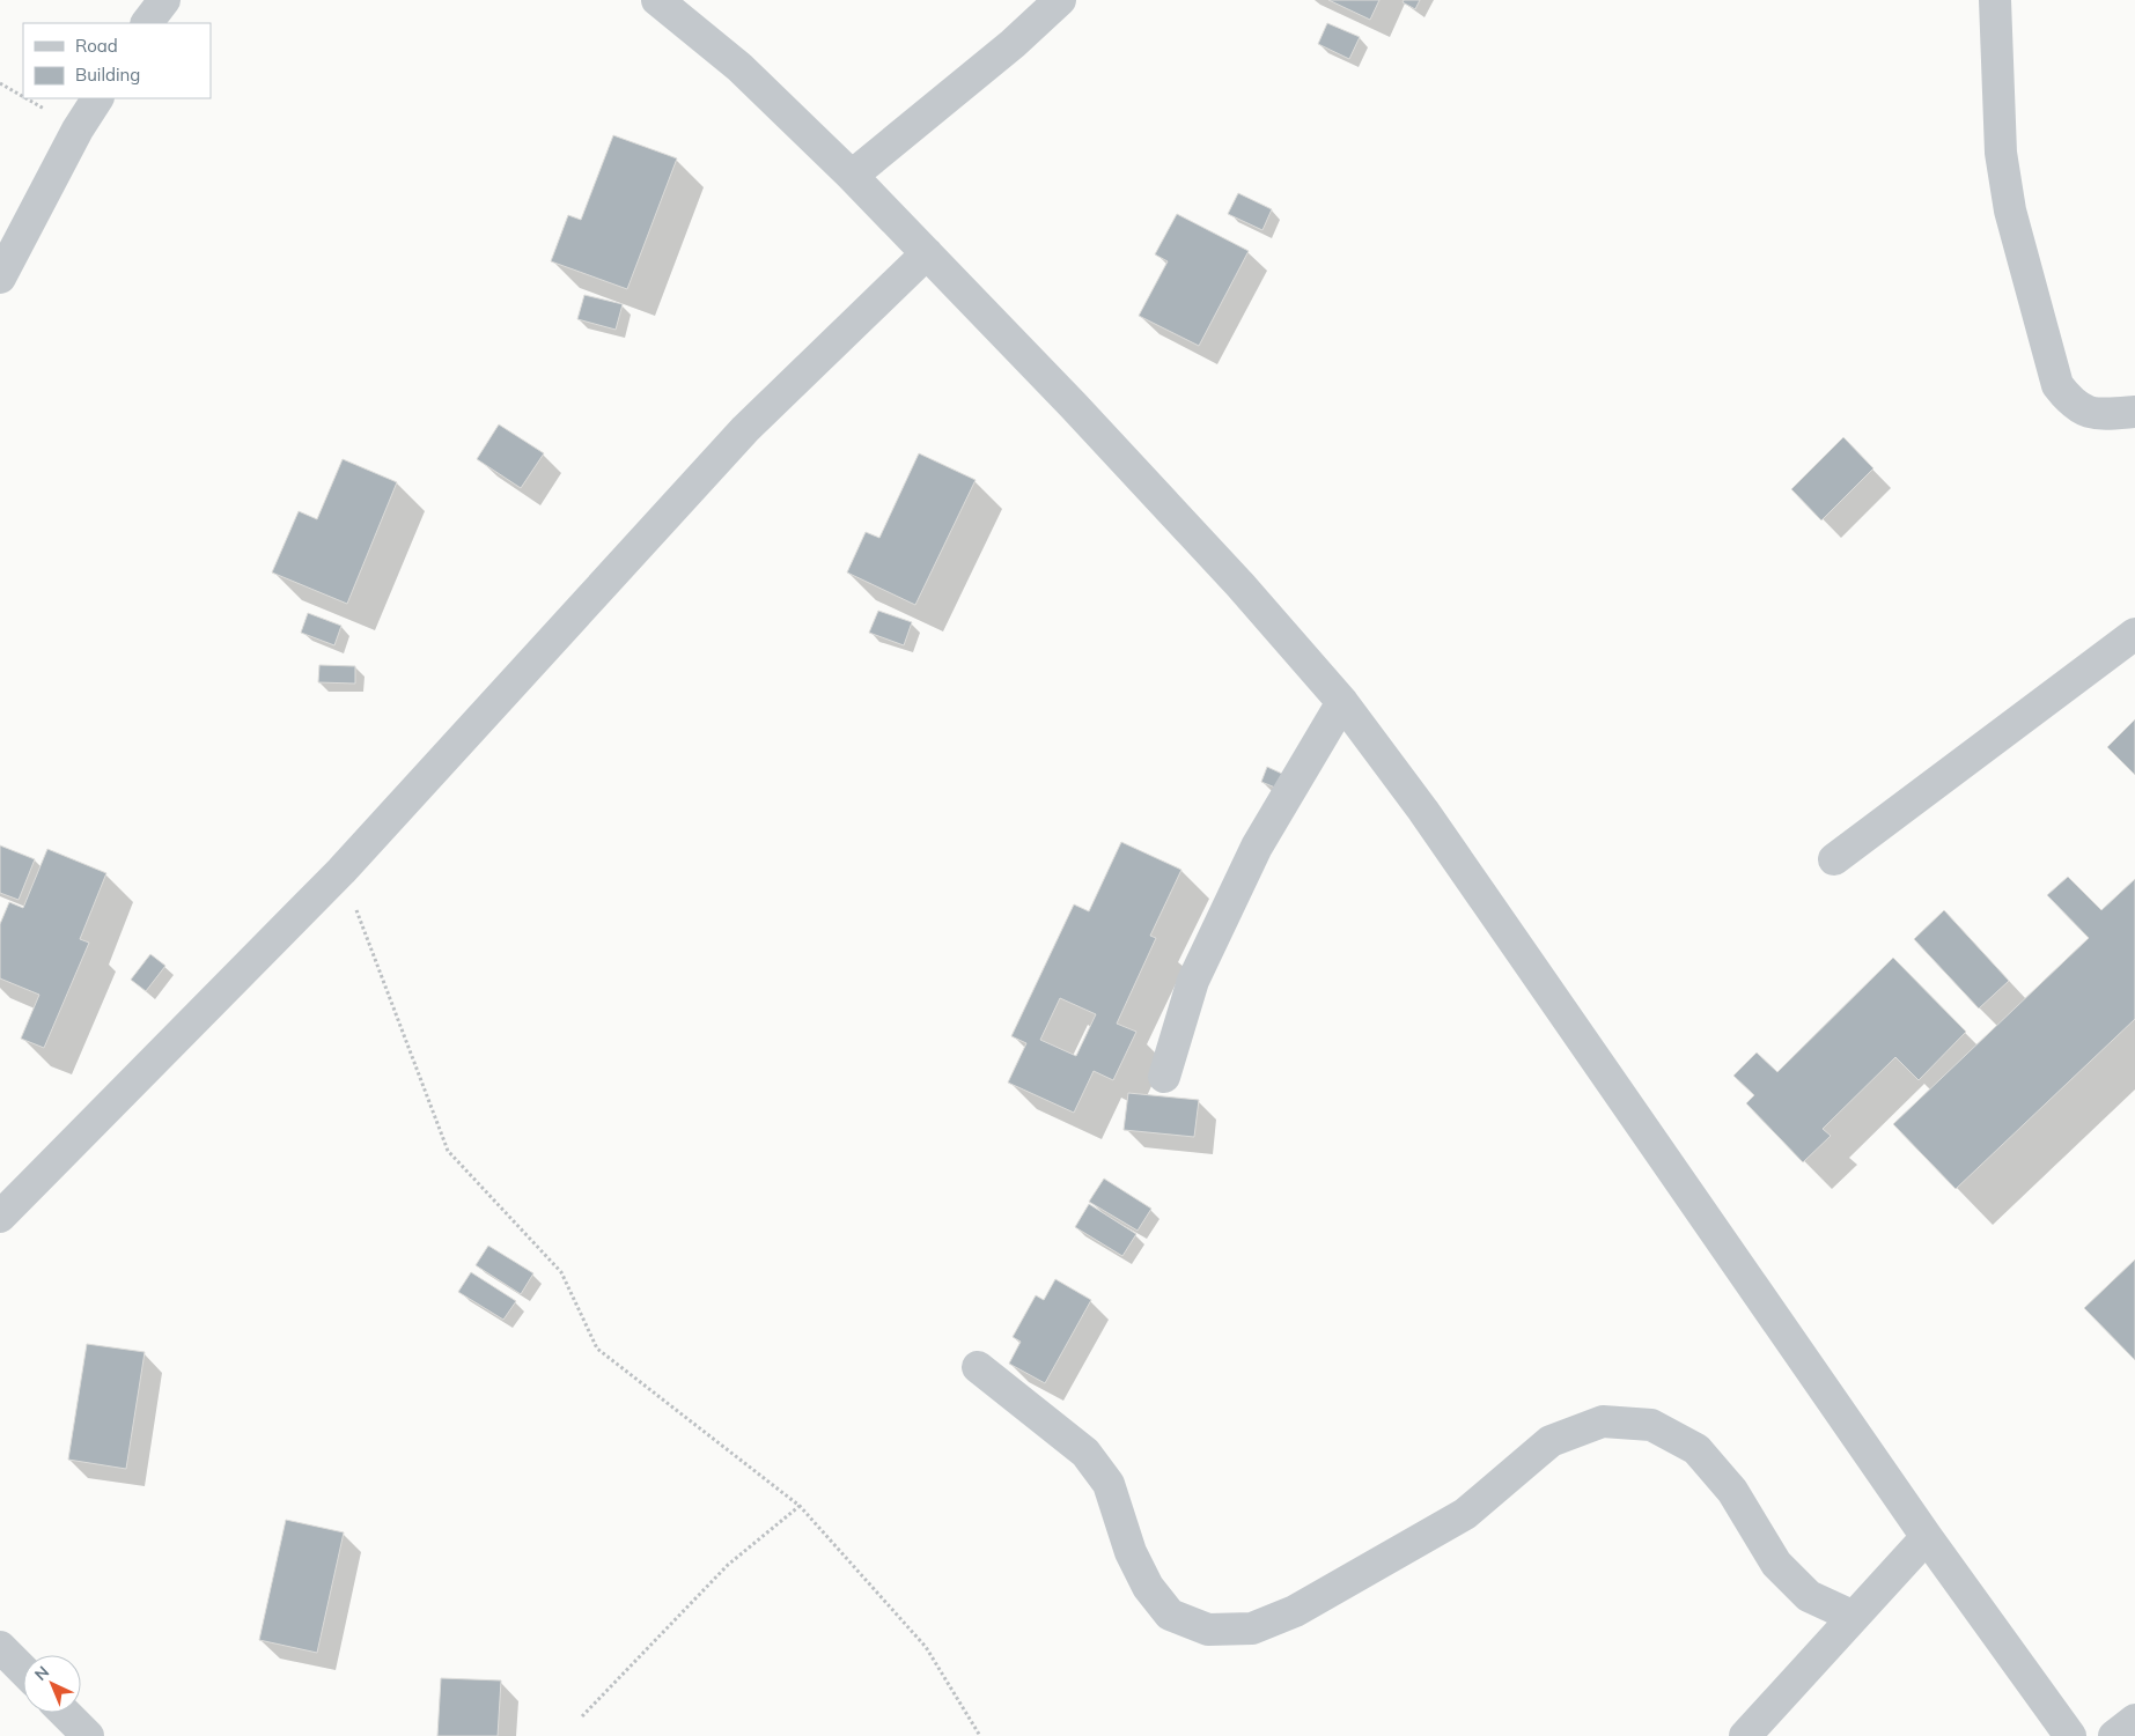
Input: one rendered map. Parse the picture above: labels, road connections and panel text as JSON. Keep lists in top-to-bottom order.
{
  "legend": ["Road", "Building"],
  "north": "top left"
}
